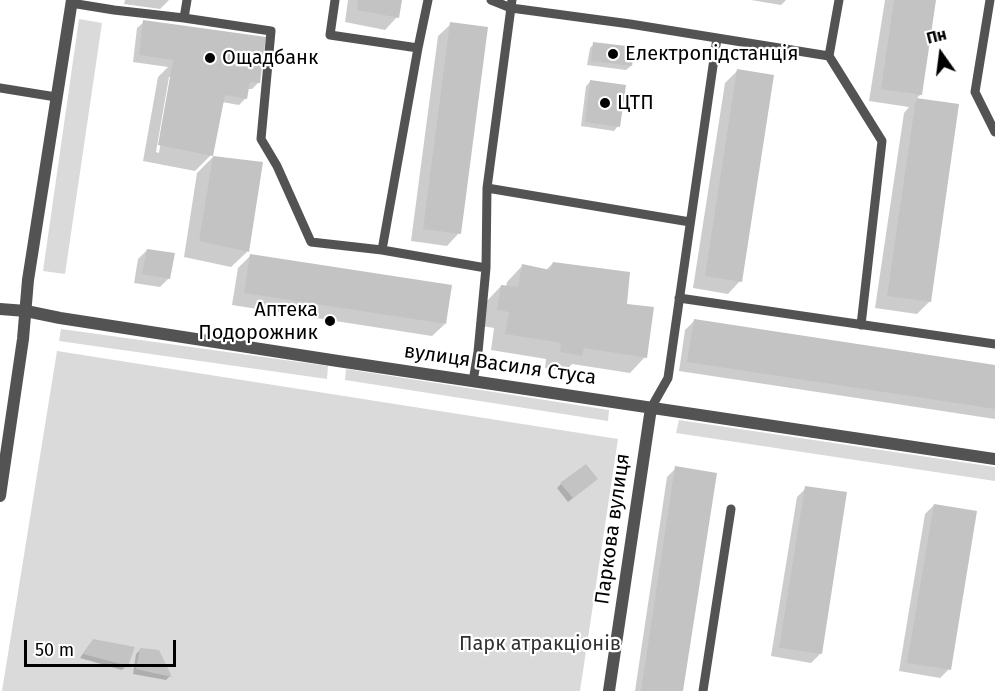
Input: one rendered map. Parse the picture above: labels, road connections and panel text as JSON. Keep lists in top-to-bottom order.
{
  "streets": {
    "street": ["вулиця Василя Стуса", "Паркова вулиця"]
  },
  "crossings": [
    ["вулиця Василя Стуса", "Паркова вулиця"]
  ],
  "parks": ["Парк атракціонів"],
  "places": [
    "Електропідстанція",
    "Ощадбанк",
    "ЦТП",
    "Аптека Подорожник"
  ],
  "scale_bar": "50 m",
  "north": "top"
}
